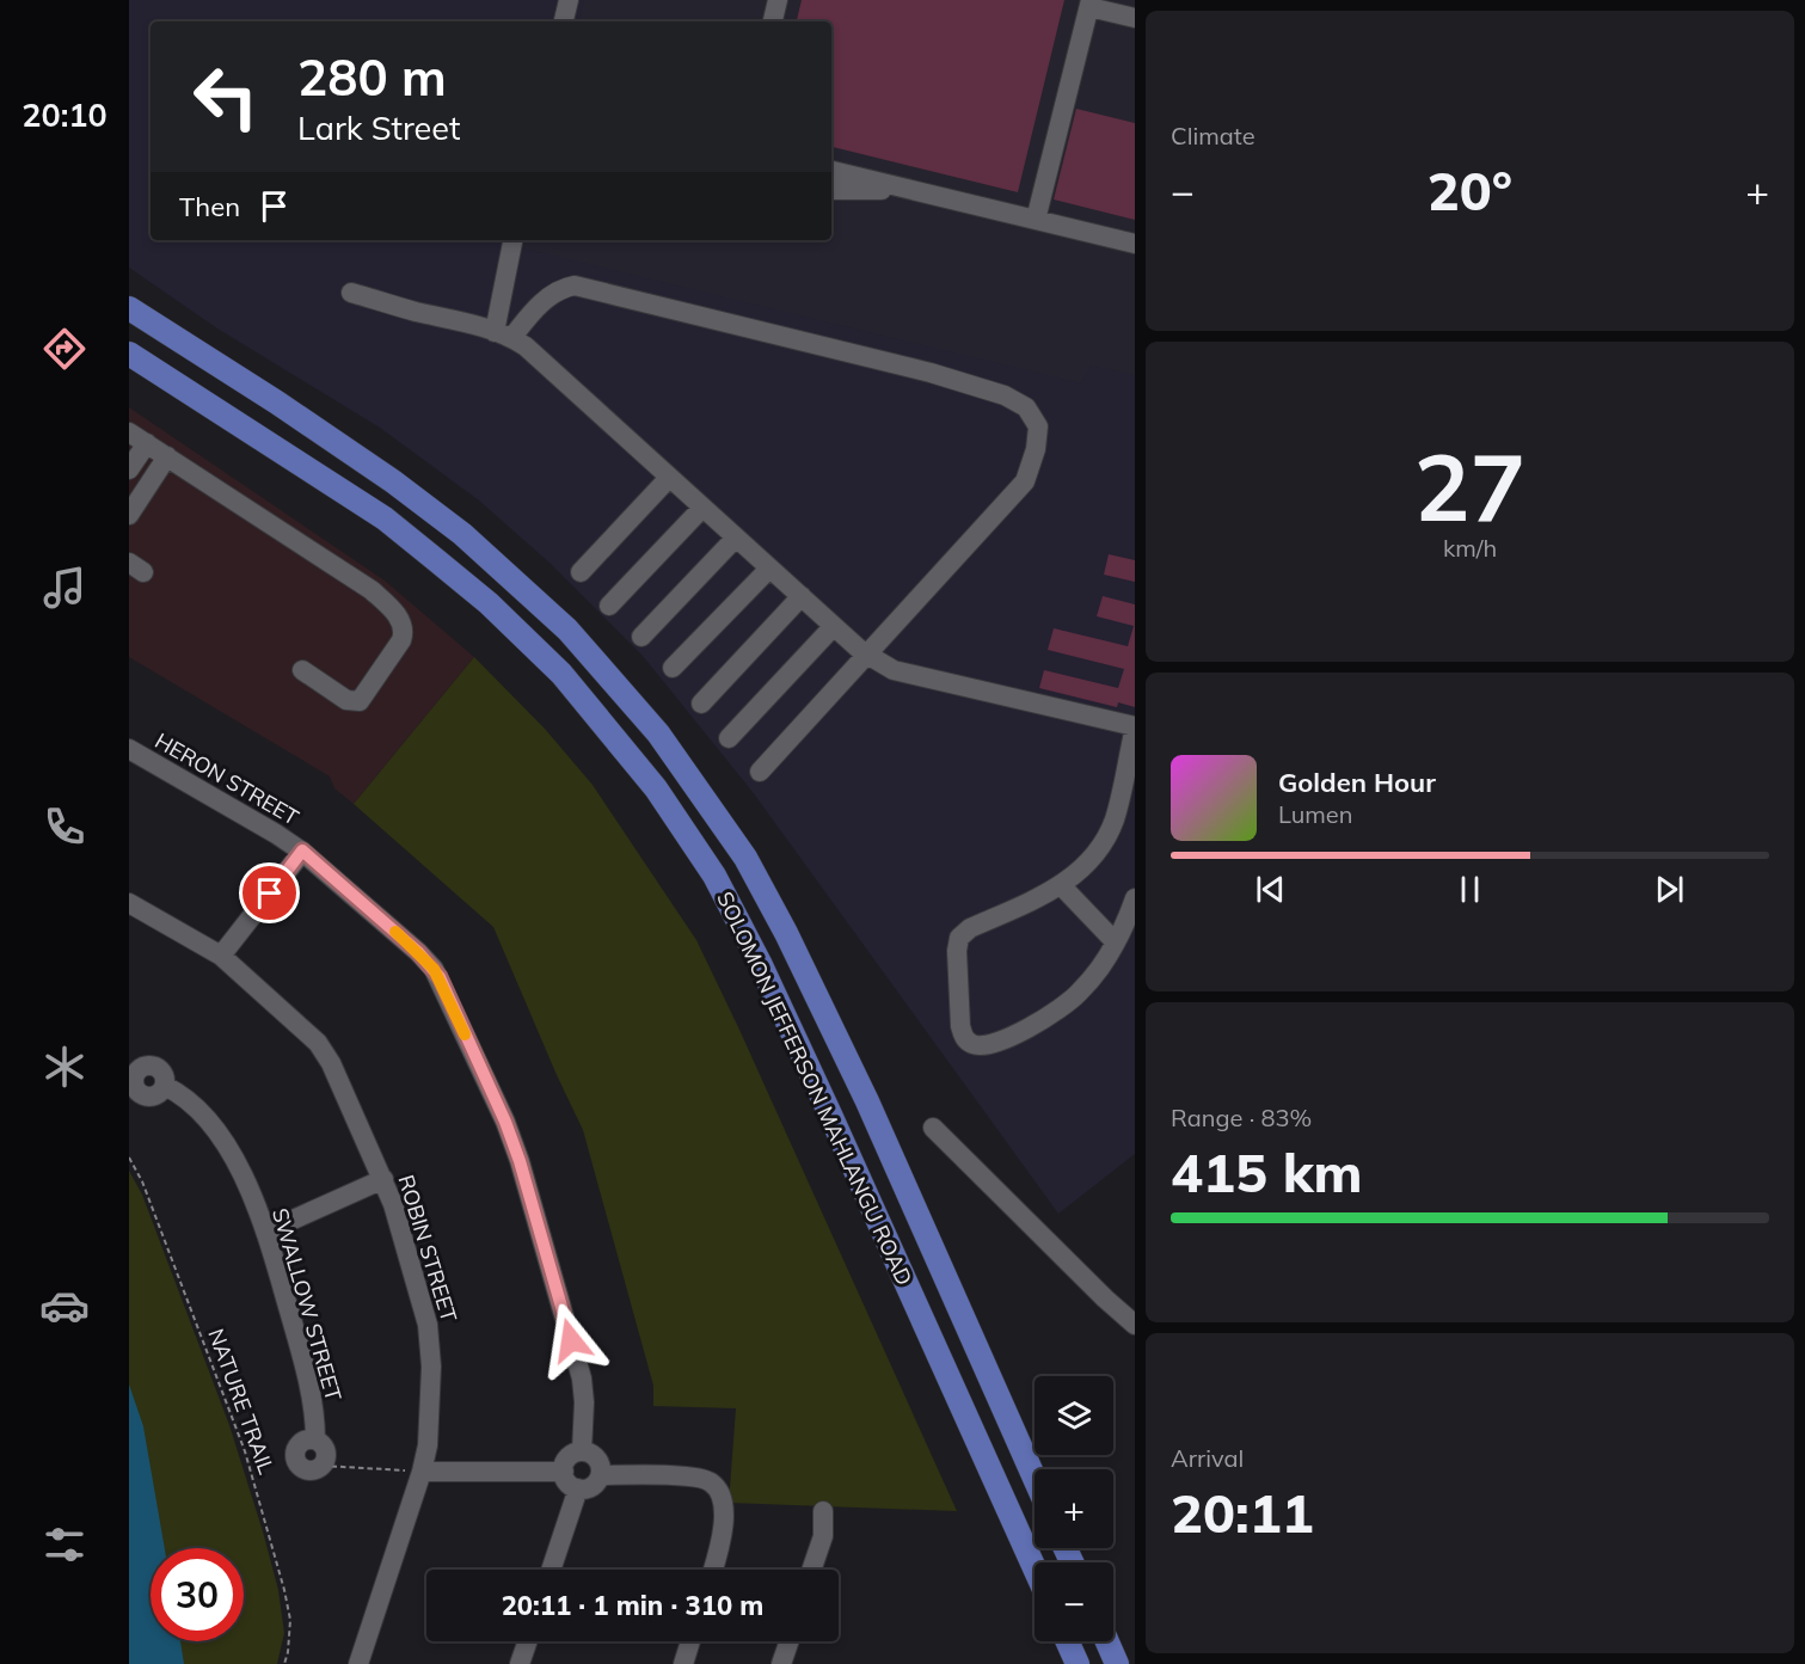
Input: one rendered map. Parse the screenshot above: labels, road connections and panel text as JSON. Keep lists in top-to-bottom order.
{
  "streets": {
    "main road": ["SOLOMON JEFFERSON MAHLANGU ROAD"],
    "street": ["HERON STREET", "ROBIN STREET", "SWALLOW STREET"],
    "path": ["NATURE TRAIL"]
  },
  "page": {
    "tabs": "20:10",
    "tile": [
      "Climate",
      ["27", "km/h"],
      ["Range · 83%", "415 km"],
      ["Arrival", "20:11"]
    ],
    "turn": ["280 m", "Lark Street"],
    "heat": ["−", "20°", "+"],
    "then": "Then",
    "song": ["Golden Hour", "Lumen"],
    "map_buttons": ["+", "−"],
    "limit": "30",
    "trip": "20:11 · 1 min · 310 m"
  }
}
